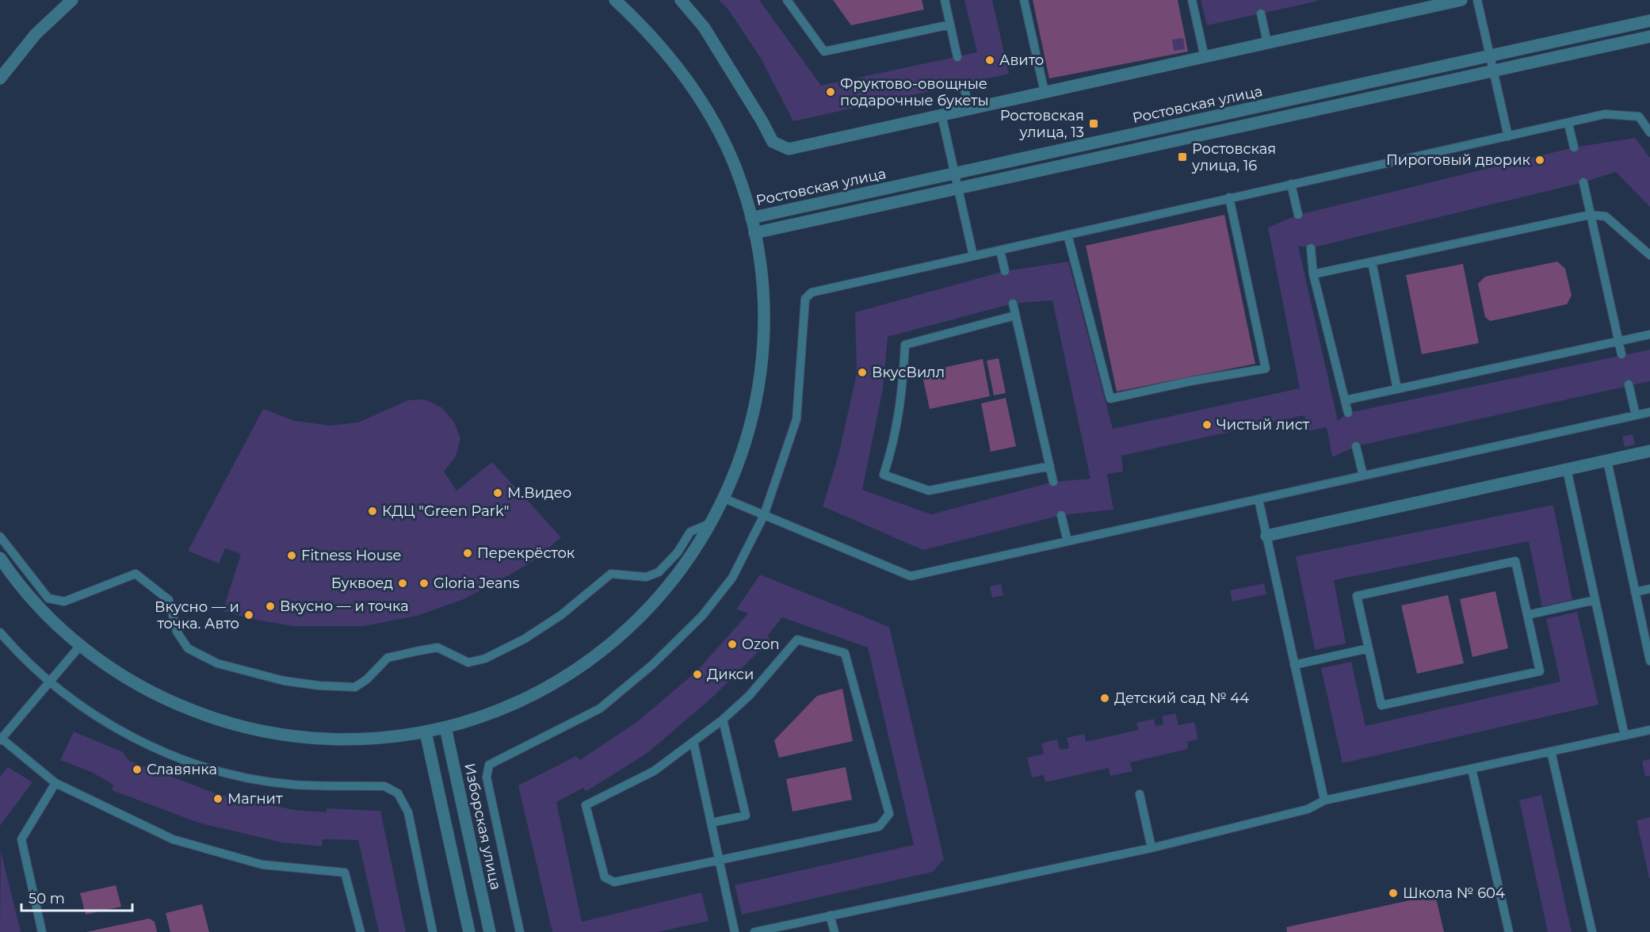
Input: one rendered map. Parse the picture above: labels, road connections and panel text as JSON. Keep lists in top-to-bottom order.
{
  "streets": {
    "street": ["Ростовская улица", "Изборская улица"]
  },
  "crossings": [
    ["Ростовская улица", "Изборская улица"]
  ],
  "places": {
    "other": [
      "Авито",
      "Фруктово-овощные подарочные букеты",
      "Пироговый дворик",
      "ВкусВилл",
      "Чистый лист",
      "М.Видео",
      "КДЦ \"Green Park\"",
      "Перекрёсток",
      "Fitness House",
      "Буквоед",
      "Gloria Jeans",
      "Вкусно — и точка",
      "Вкусно — и точка. Авто",
      "Ozon",
      "Дикси",
      "Детский сад № 44",
      "Славянка",
      "Магнит",
      "Школа № 604"
    ],
    "transit": ["Ростовская улица, 13", "Ростовская улица, 16"]
  },
  "scale_bar": "50 m"
}
